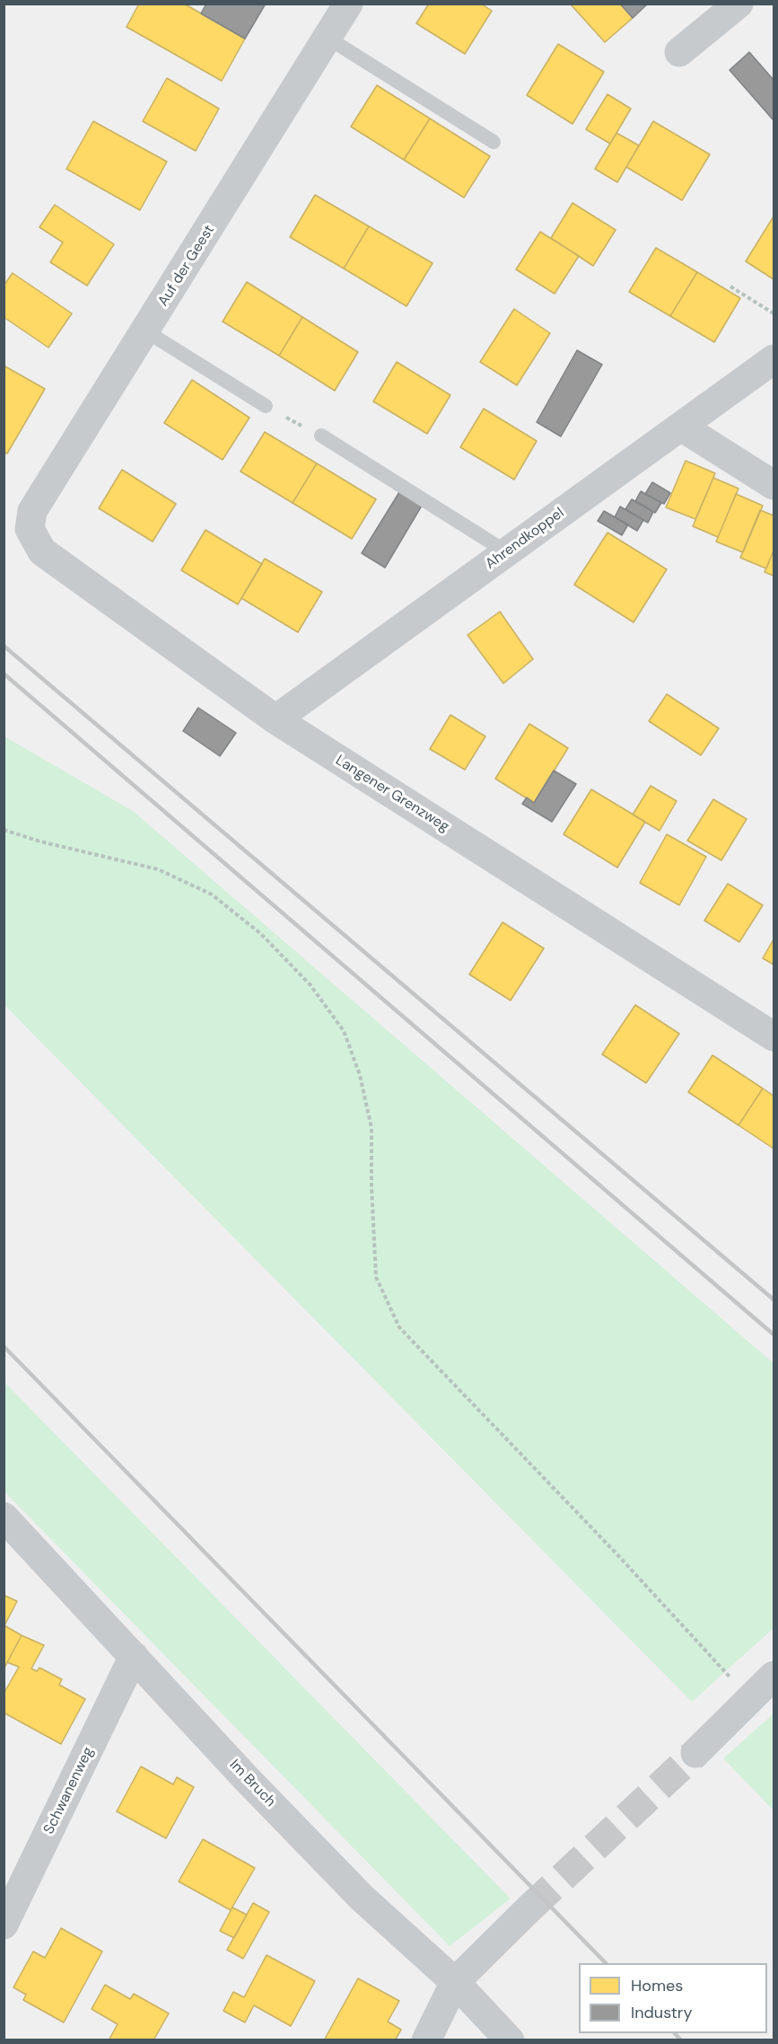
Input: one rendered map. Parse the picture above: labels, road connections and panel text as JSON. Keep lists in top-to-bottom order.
{
  "streets": {
    "street": [
      "Auf der Geest",
      "Ahrendkoppel",
      "Langener Grenzweg",
      "Im Bruch",
      "Schwanenweg"
    ]
  },
  "crossings": [
    ["Auf der Geest", "Langener Grenzweg"],
    ["Ahrendkoppel", "Langener Grenzweg"],
    ["Im Bruch", "Schwanenweg"]
  ],
  "legend": ["Homes", "Industry"]
}
